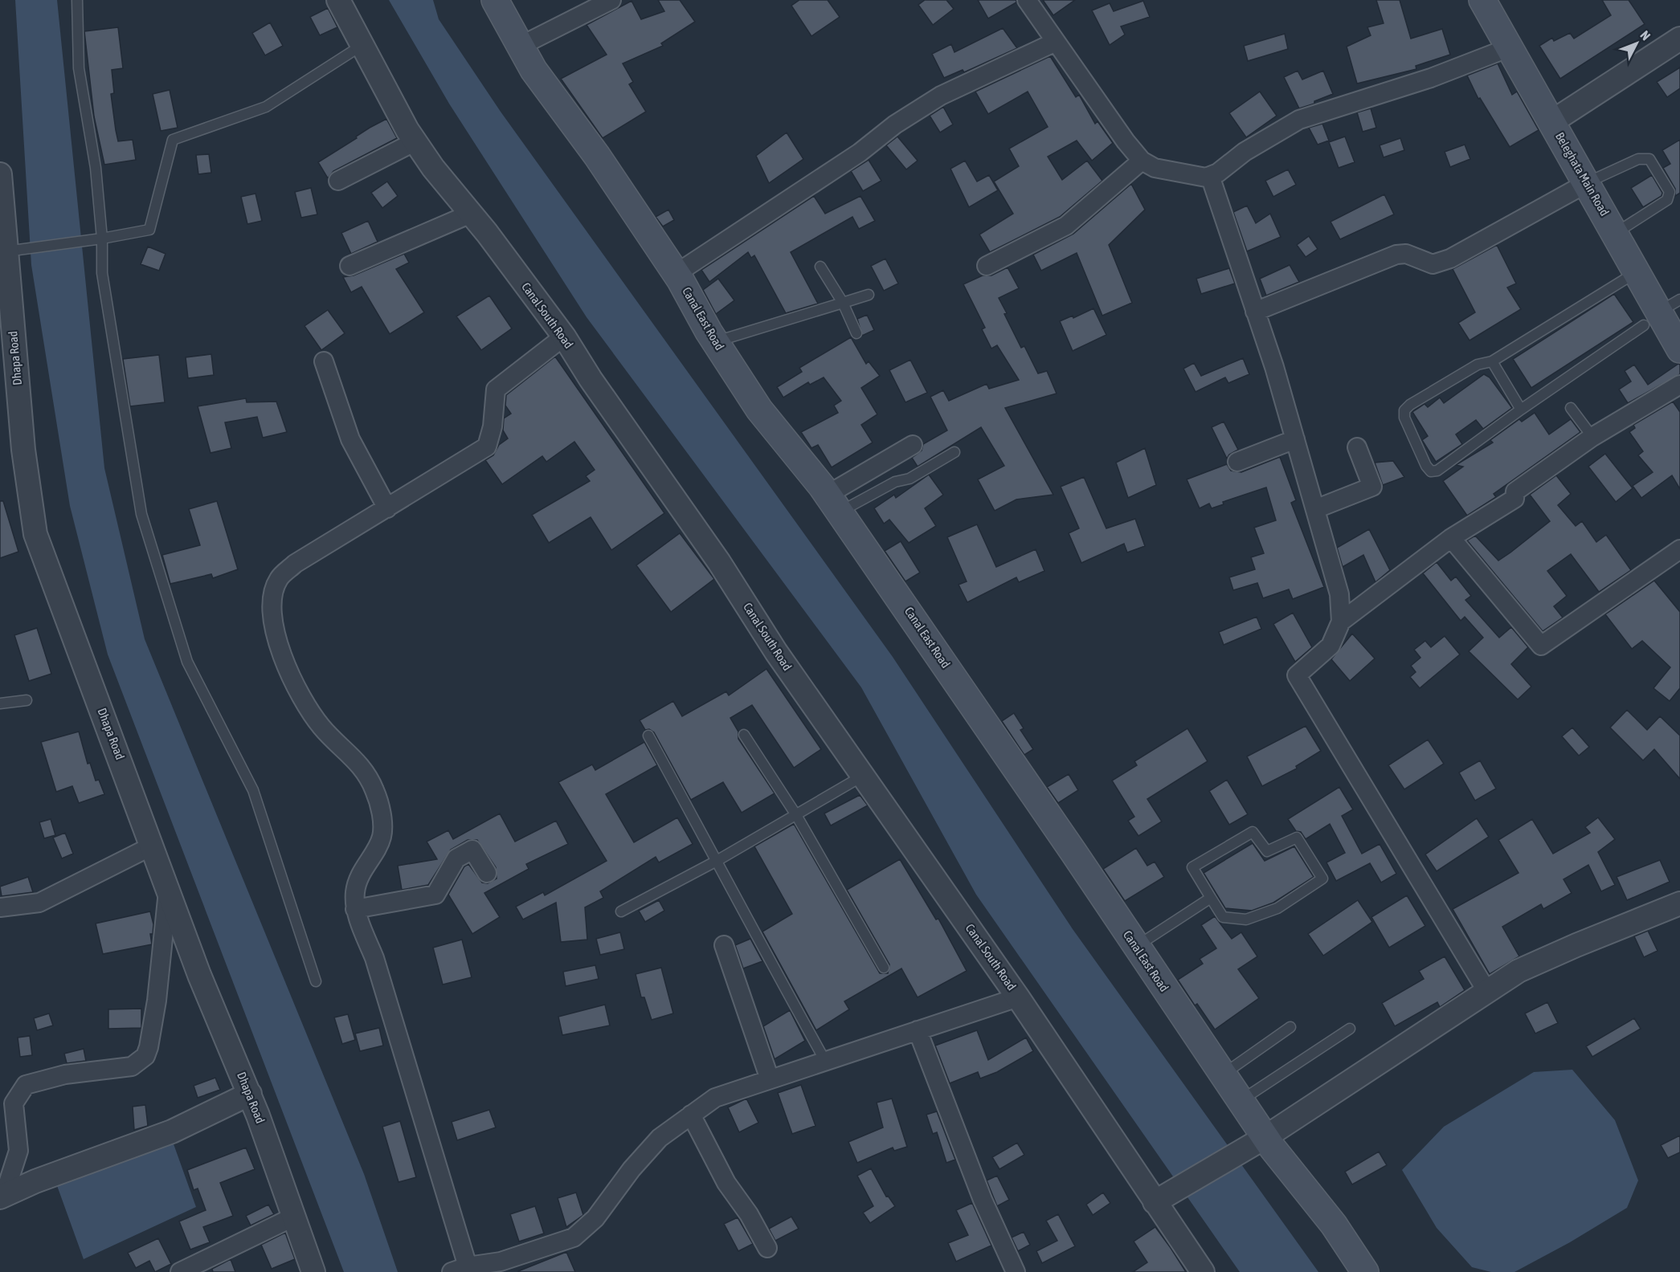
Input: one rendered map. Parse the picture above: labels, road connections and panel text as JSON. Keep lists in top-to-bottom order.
{
  "streets": {
    "main road": ["Beleghata Main Road", "Canal East Road"],
    "street": ["Canal South Road", "Dhapa Road"]
  },
  "north": "top right"
}
